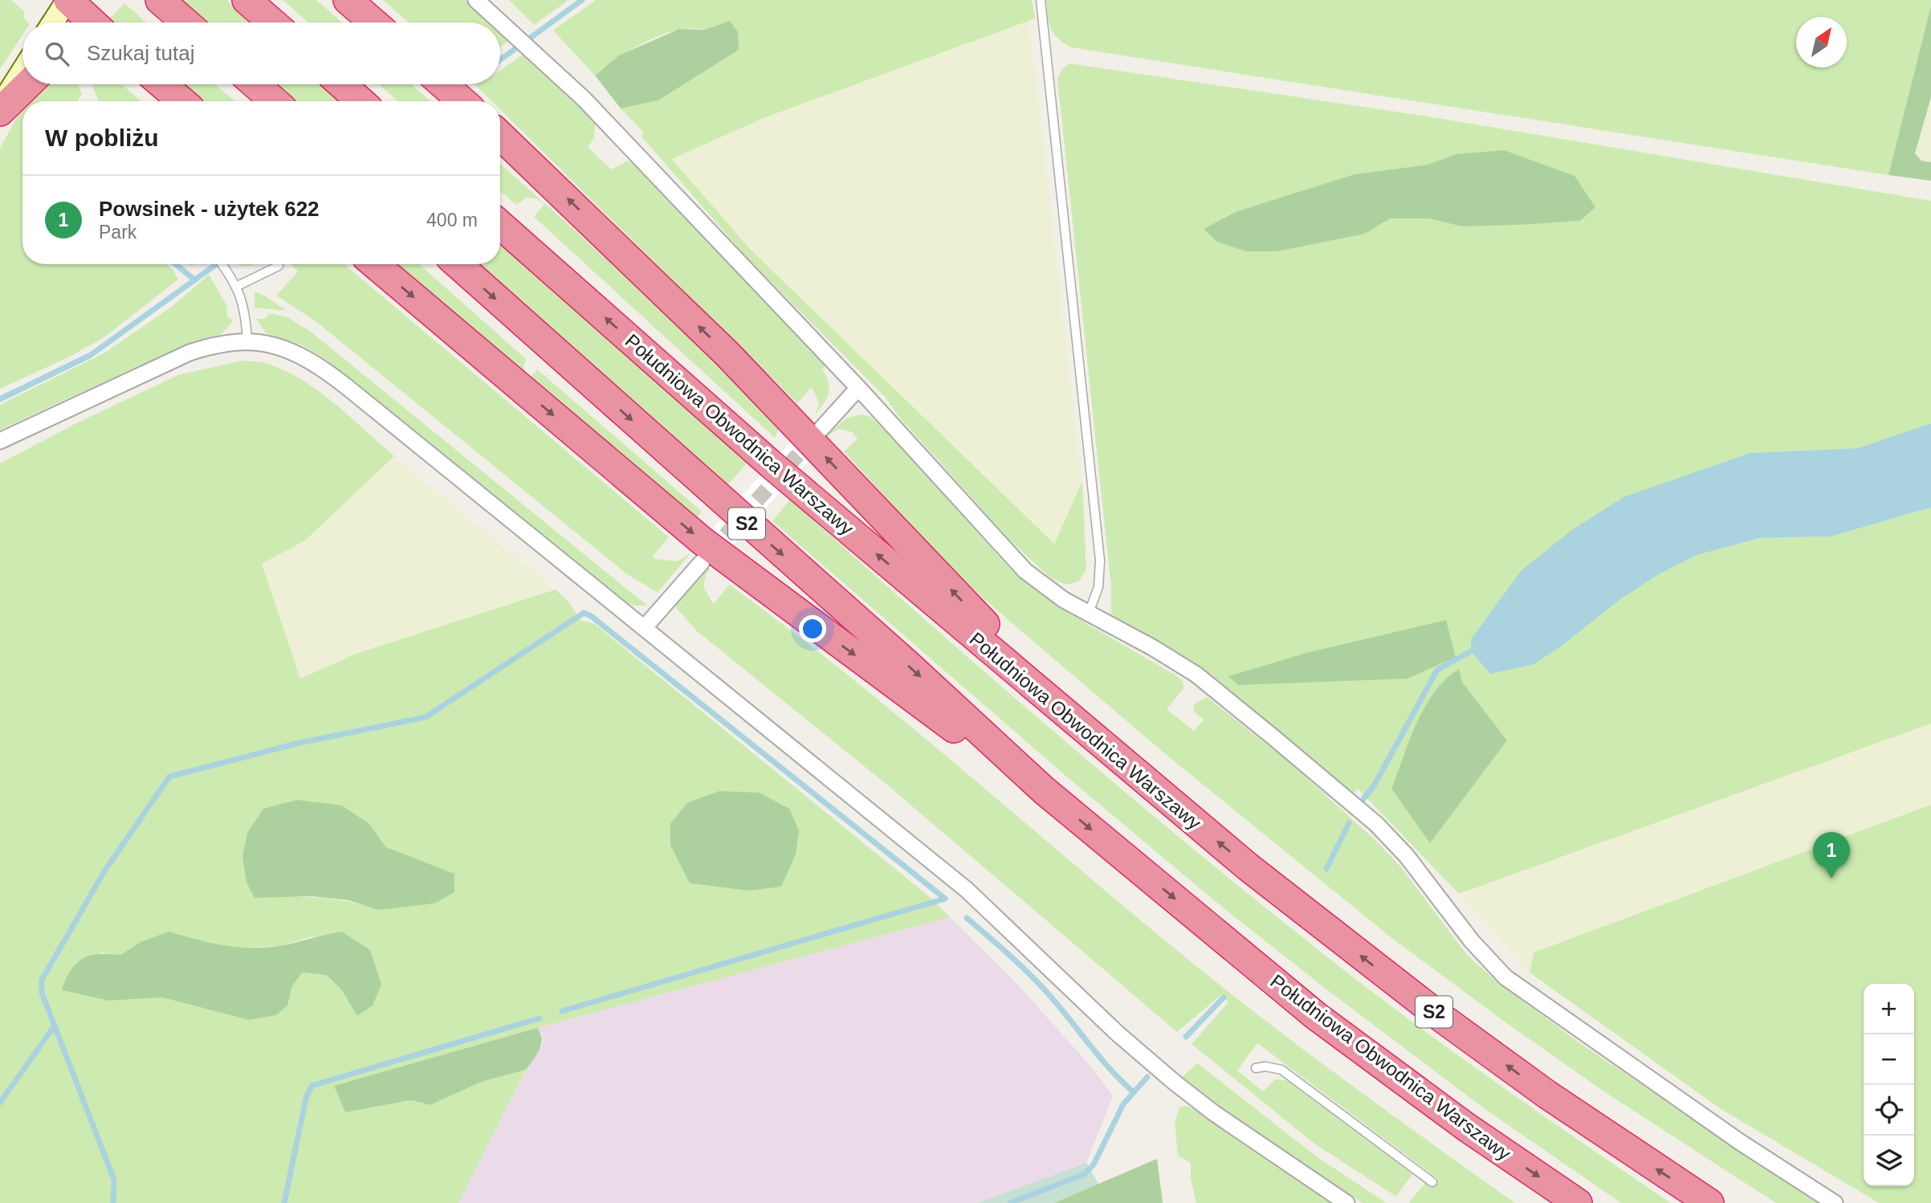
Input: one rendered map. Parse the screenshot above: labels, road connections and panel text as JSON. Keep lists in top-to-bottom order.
{
  "streets": {
    "highway": ["Południowa Obwodnica Warszawy", "S2"]
  },
  "north": "top right",
  "page": {
    "search": "Szukaj tutaj",
    "heading": "W pobliżu",
    "list": [
      {
        "mark": "1",
        "name": "Powsinek - użytek 622",
        "note": "Park",
        "value": "400 m"
      }
    ],
    "pins": "1",
    "map_buttons": ["+", "−"]
  }
}
